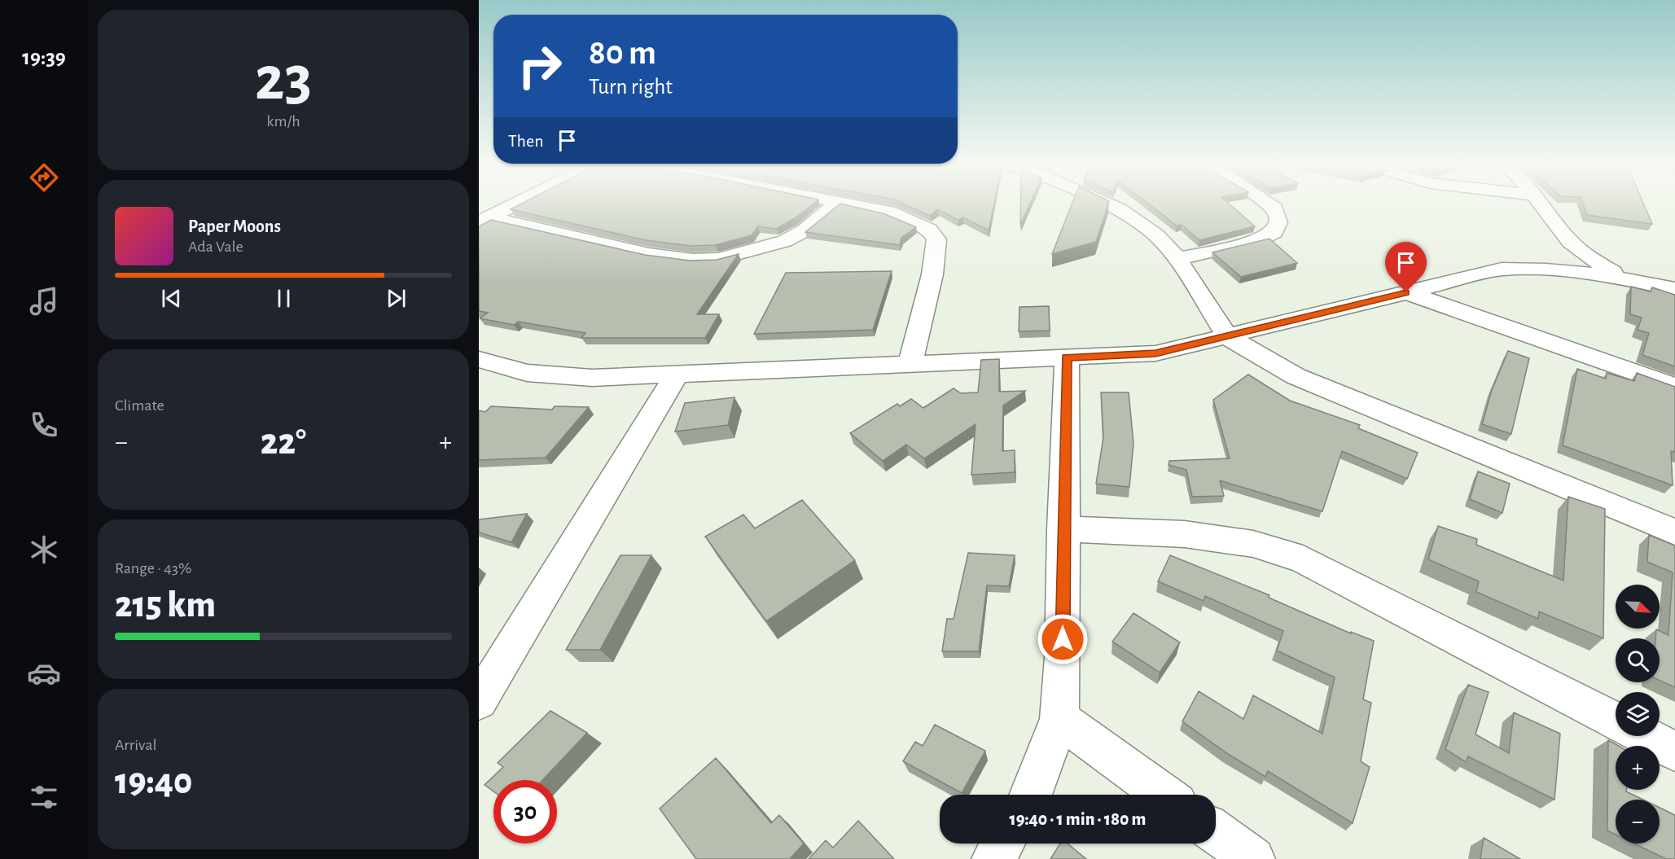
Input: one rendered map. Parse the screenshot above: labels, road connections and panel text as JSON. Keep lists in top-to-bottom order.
{
  "north": "bottom right",
  "page": {
    "tabs": "19:39",
    "tile": [
      ["23", "km/h"],
      "Climate",
      ["Range · 43%", "215 km"],
      ["Arrival", "19:40"]
    ],
    "turn": ["80 m", "Turn right"],
    "then": "Then",
    "song": ["Paper Moons", "Ada Vale"],
    "heat": ["−", "22°", "+"],
    "map_buttons": ["+", "−"],
    "limit": "30",
    "trip": "19:40 · 1 min · 180 m"
  }
}
